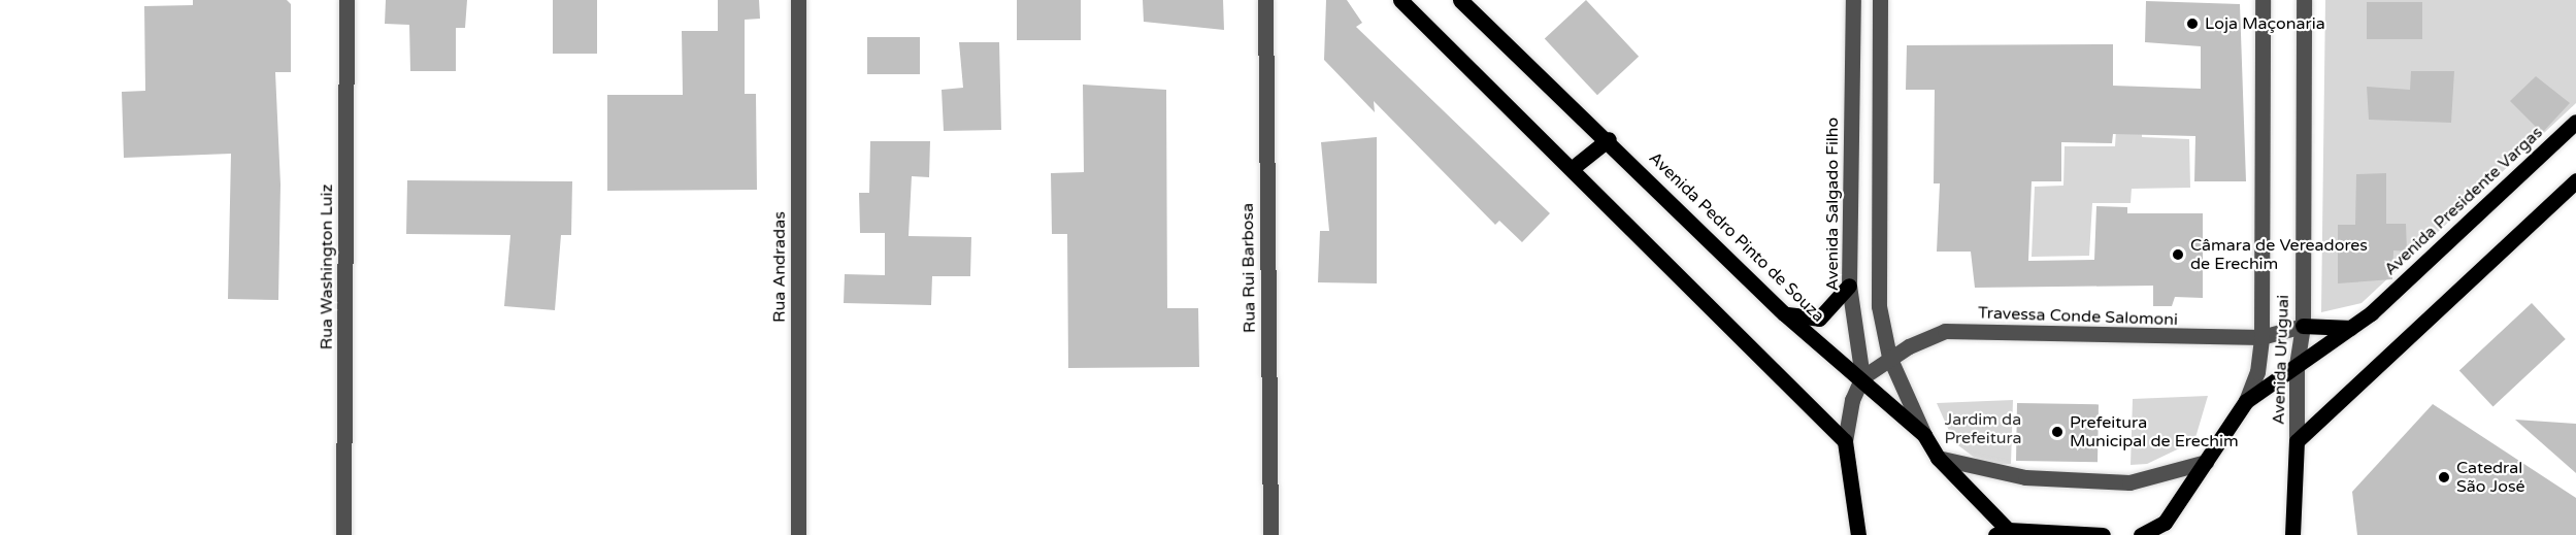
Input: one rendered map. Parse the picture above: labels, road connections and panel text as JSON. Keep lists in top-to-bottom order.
{
  "streets": {
    "main road": ["Avenida Presidente Vargas", "Avenida Pedro Pinto de Souza", "Avenida Uruguai"],
    "street": [
      "Avenida Salgado Filho",
      "Rua Washington Luiz",
      "Rua Andradas",
      "Rua Rui Barbosa",
      "Travessa Conde Salomoni"
    ]
  },
  "crossings": [
    ["Avenida Presidente Vargas", "Avenida Uruguai"],
    ["Avenida Salgado Filho", "Avenida Pedro Pinto de Souza"],
    ["Avenida Salgado Filho", "Travessa Conde Salomoni"],
    ["Avenida Pedro Pinto de Souza", "Travessa Conde Salomoni"],
    ["Travessa Conde Salomoni", "Avenida Uruguai"]
  ],
  "parks": ["Jardim da Prefeitura"],
  "places": [
    "Loja Maçonaria",
    "Câmara de Vereadores de Erechim",
    "Prefeitura Municipal de Erechim",
    "Catedral São José"
  ]
}
